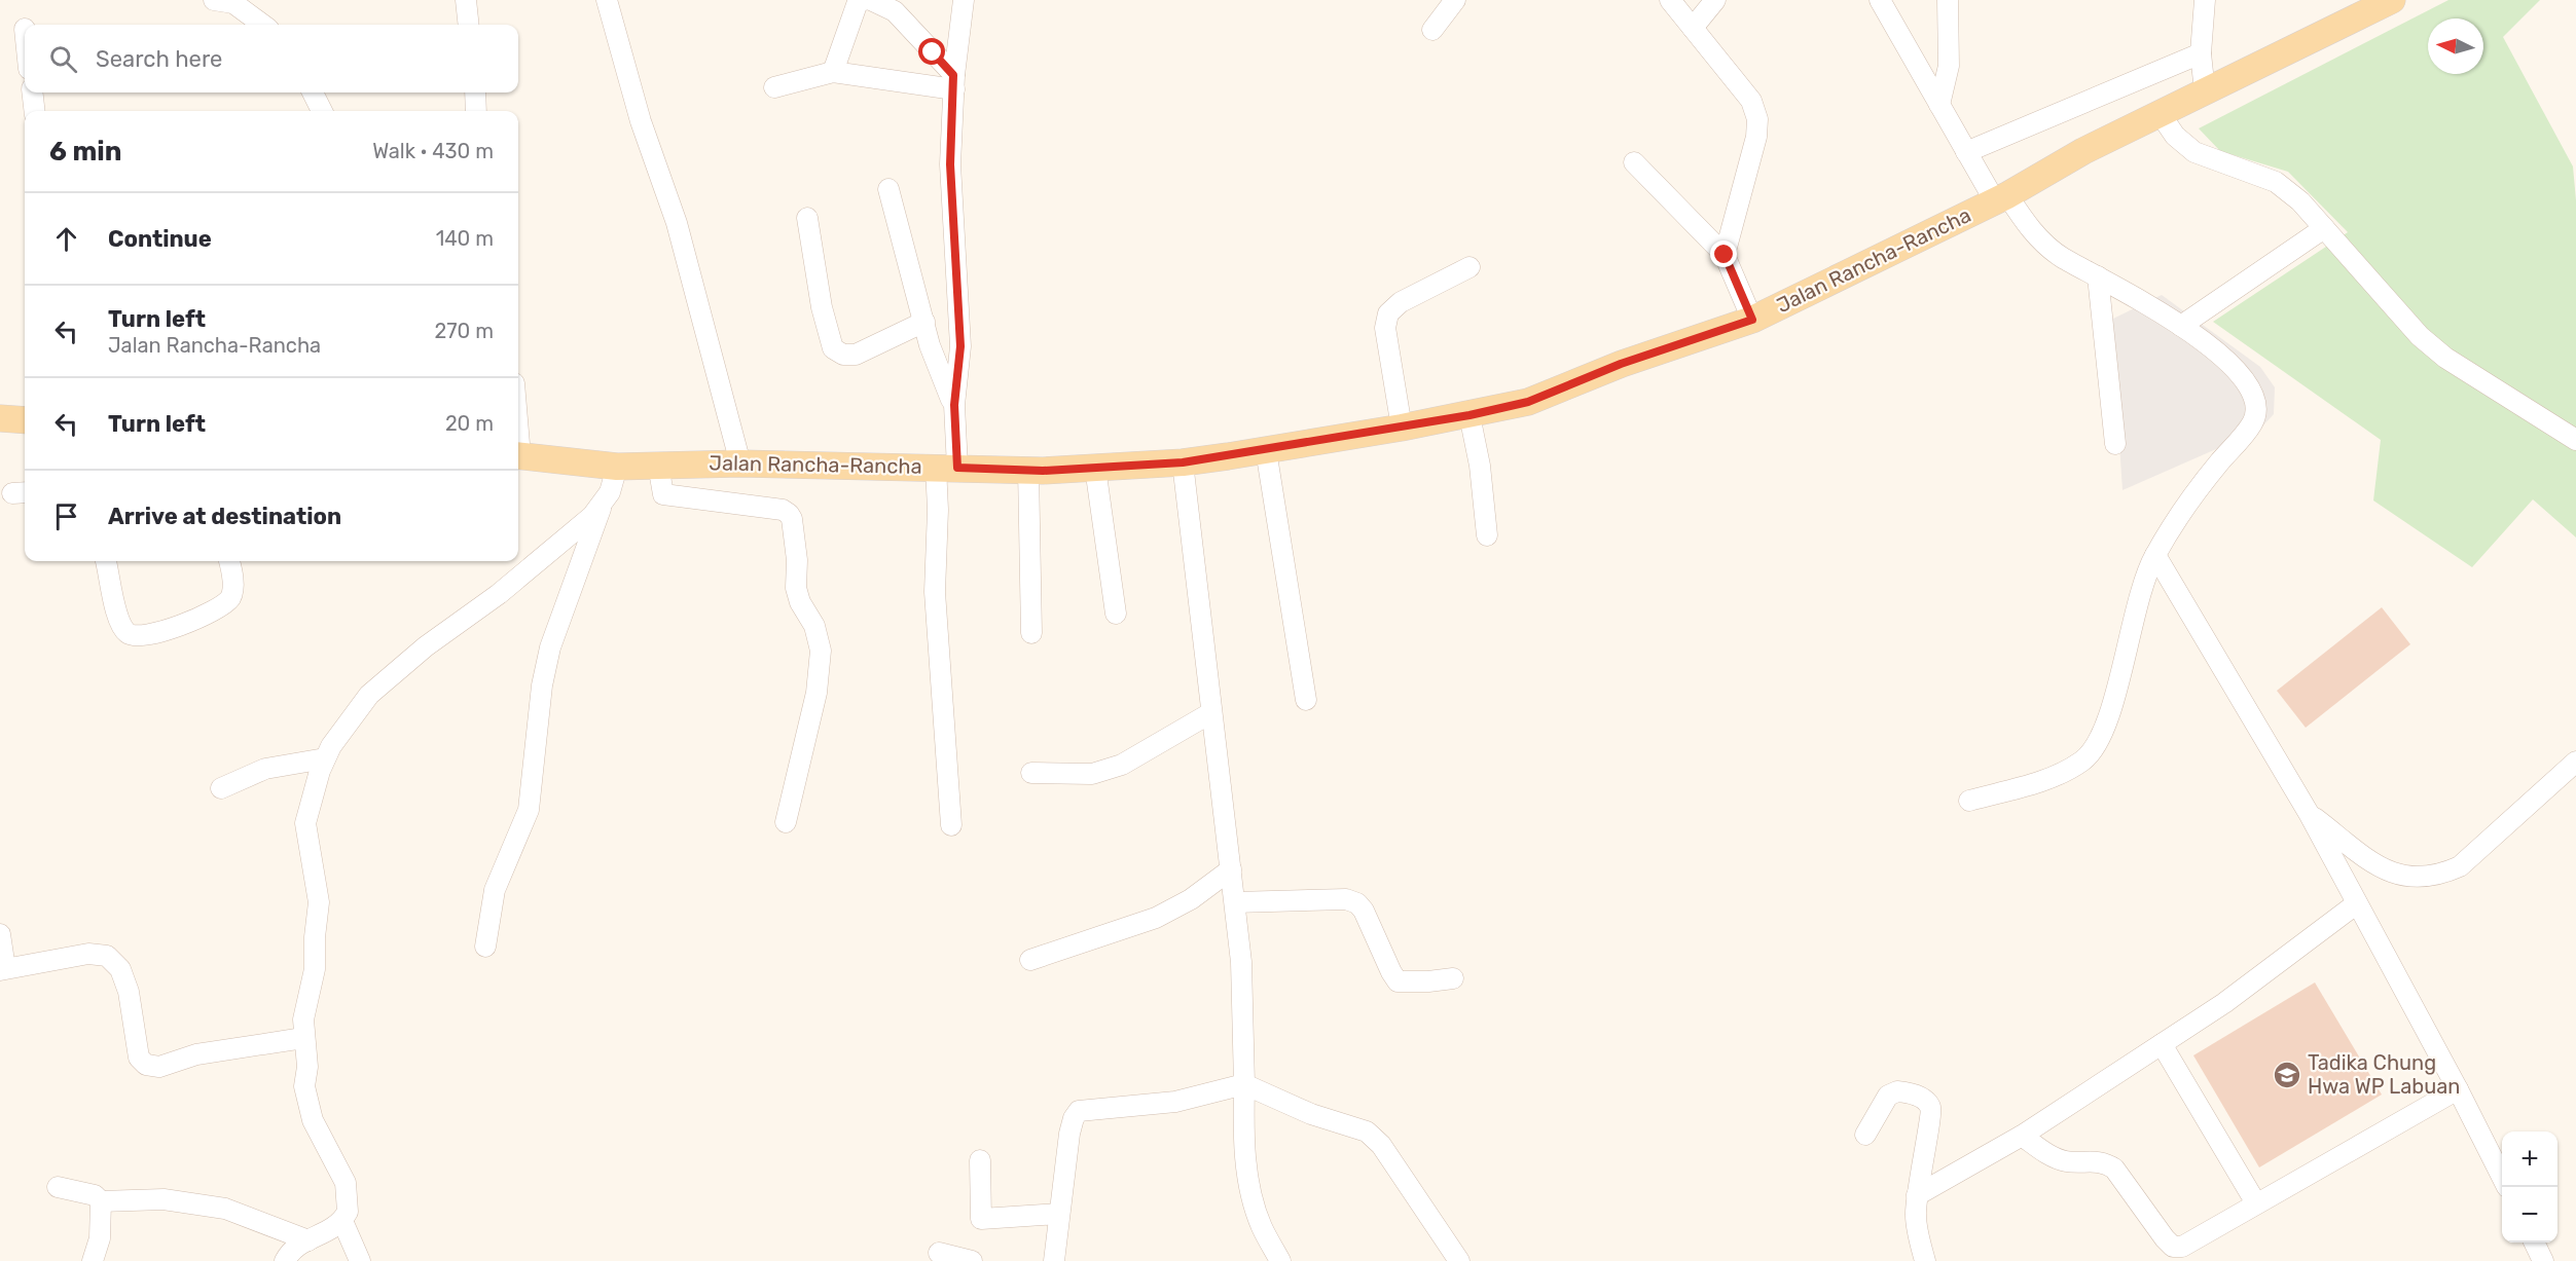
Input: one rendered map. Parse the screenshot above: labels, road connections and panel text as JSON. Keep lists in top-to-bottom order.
{
  "streets": {
    "main road": ["Jalan Rancha-Rancha"]
  },
  "places": {
    "school or university": ["Tadika Chung Hwa WP Labuan"]
  },
  "north": "left",
  "page": {
    "search": "Search here",
    "heading": ["6 min", "Walk · 430 m"],
    "list": [
      ["Continue", "140 m"],
      ["Turn left", "Jalan Rancha-Rancha", "270 m"],
      ["Turn left", "20 m"],
      "Arrive at destination"
    ],
    "map_buttons": ["+", "−"]
  }
}
